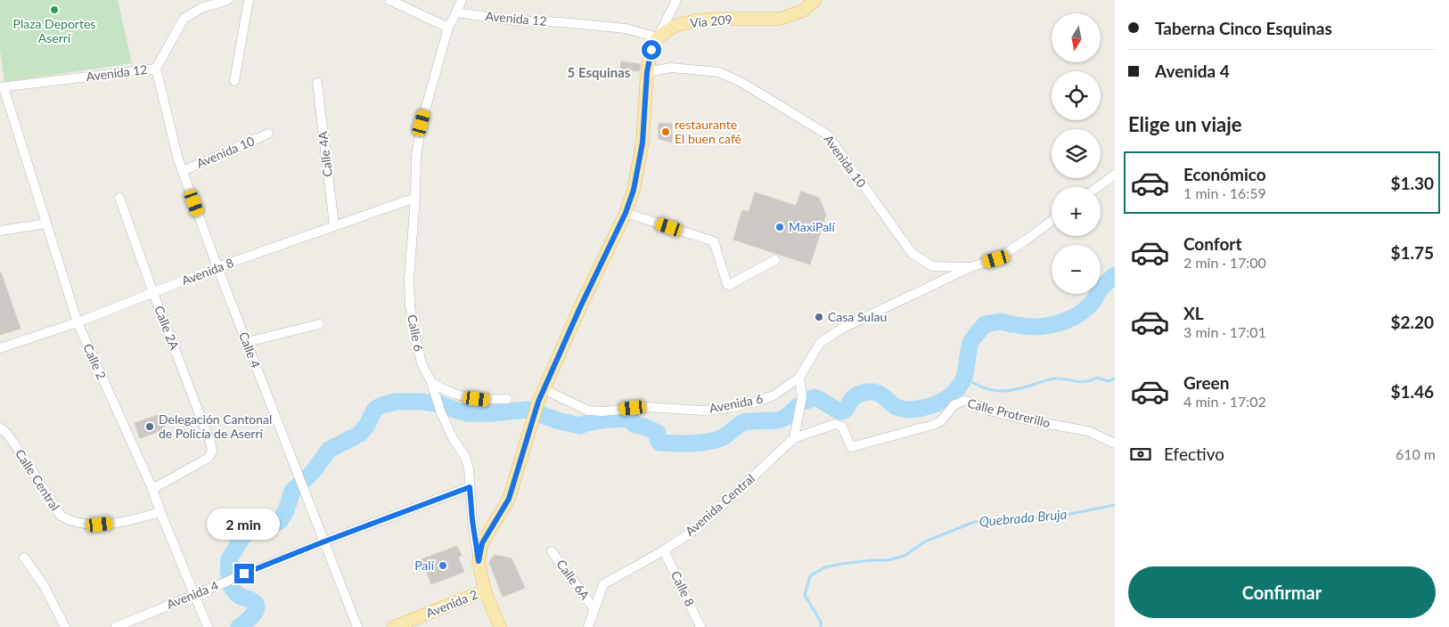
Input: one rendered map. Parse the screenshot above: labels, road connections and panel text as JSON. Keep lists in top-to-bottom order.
{
  "streets": {
    "main road": ["Vía 209", "Calle 6", "Avenida 2"],
    "street": [
      "Avenida 12",
      "Avenida 10",
      "Calle 4A",
      "Avenida 8",
      "Calle 2A",
      "Calle 4",
      "Calle 2",
      "Avenida 6",
      "Calle Protrerillo",
      "Calle Central",
      "Avenida Central",
      "Calle 6A",
      "Calle 8",
      "Avenida 4"
    ]
  },
  "crossings": [
    ["Avenida 12", "Vía 209"],
    ["Avenida 12", "Calle 4"],
    ["Avenida 12", "Calle 2"],
    ["Avenida 10", "Calle 4"],
    ["Avenida 10", "Avenida 6"],
    ["Calle 4A", "Avenida 8"],
    ["Avenida 8", "Calle 2A"],
    ["Avenida 8", "Calle 6"],
    ["Avenida 8", "Calle 4"],
    ["Avenida 8", "Calle 2"],
    ["Calle 2A", "Calle 2"],
    ["Calle 6", "Avenida 4"],
    ["Calle 6", "Avenida 2"],
    ["Calle 4", "Avenida 4"],
    ["Calle 2", "Calle Central"],
    ["Calle 2", "Avenida 4"],
    ["Calle Protrerillo", "Avenida Central"],
    ["Avenida Central", "Calle 6A"],
    ["Avenida Central", "Calle 8"]
  ],
  "districts": ["5 Esquinas"],
  "water": ["Quebrada Bruja"],
  "places": [
    "Plaza Deportes Aserrí",
    "restaurante El buen café",
    "MaxiPalí",
    "Casa Sulau",
    "Delegación Cantonal de Policía de Aserrí",
    "Palí"
  ],
  "north": "bottom",
  "page": {
    "banner": ["Taberna Cinco Esquinas", "Avenida 4"],
    "map_buttons": ["+", "−"],
    "heading": "Elige un viaje",
    "list": [
      {
        "name": "Económico",
        "note": "1 min · 16:59",
        "value": "$1.30"
      },
      {
        "name": "Confort",
        "note": "2 min · 17:00",
        "value": "$1.75"
      },
      {
        "name": "XL",
        "note": "3 min · 17:01",
        "value": "$2.20"
      },
      {
        "name": "Green",
        "note": "4 min · 17:02",
        "value": "$1.46"
      }
    ],
    "pay": ["Efectivo", "610 m"],
    "bubble": "2 min",
    "buttons": "Confirmar"
  }
}
